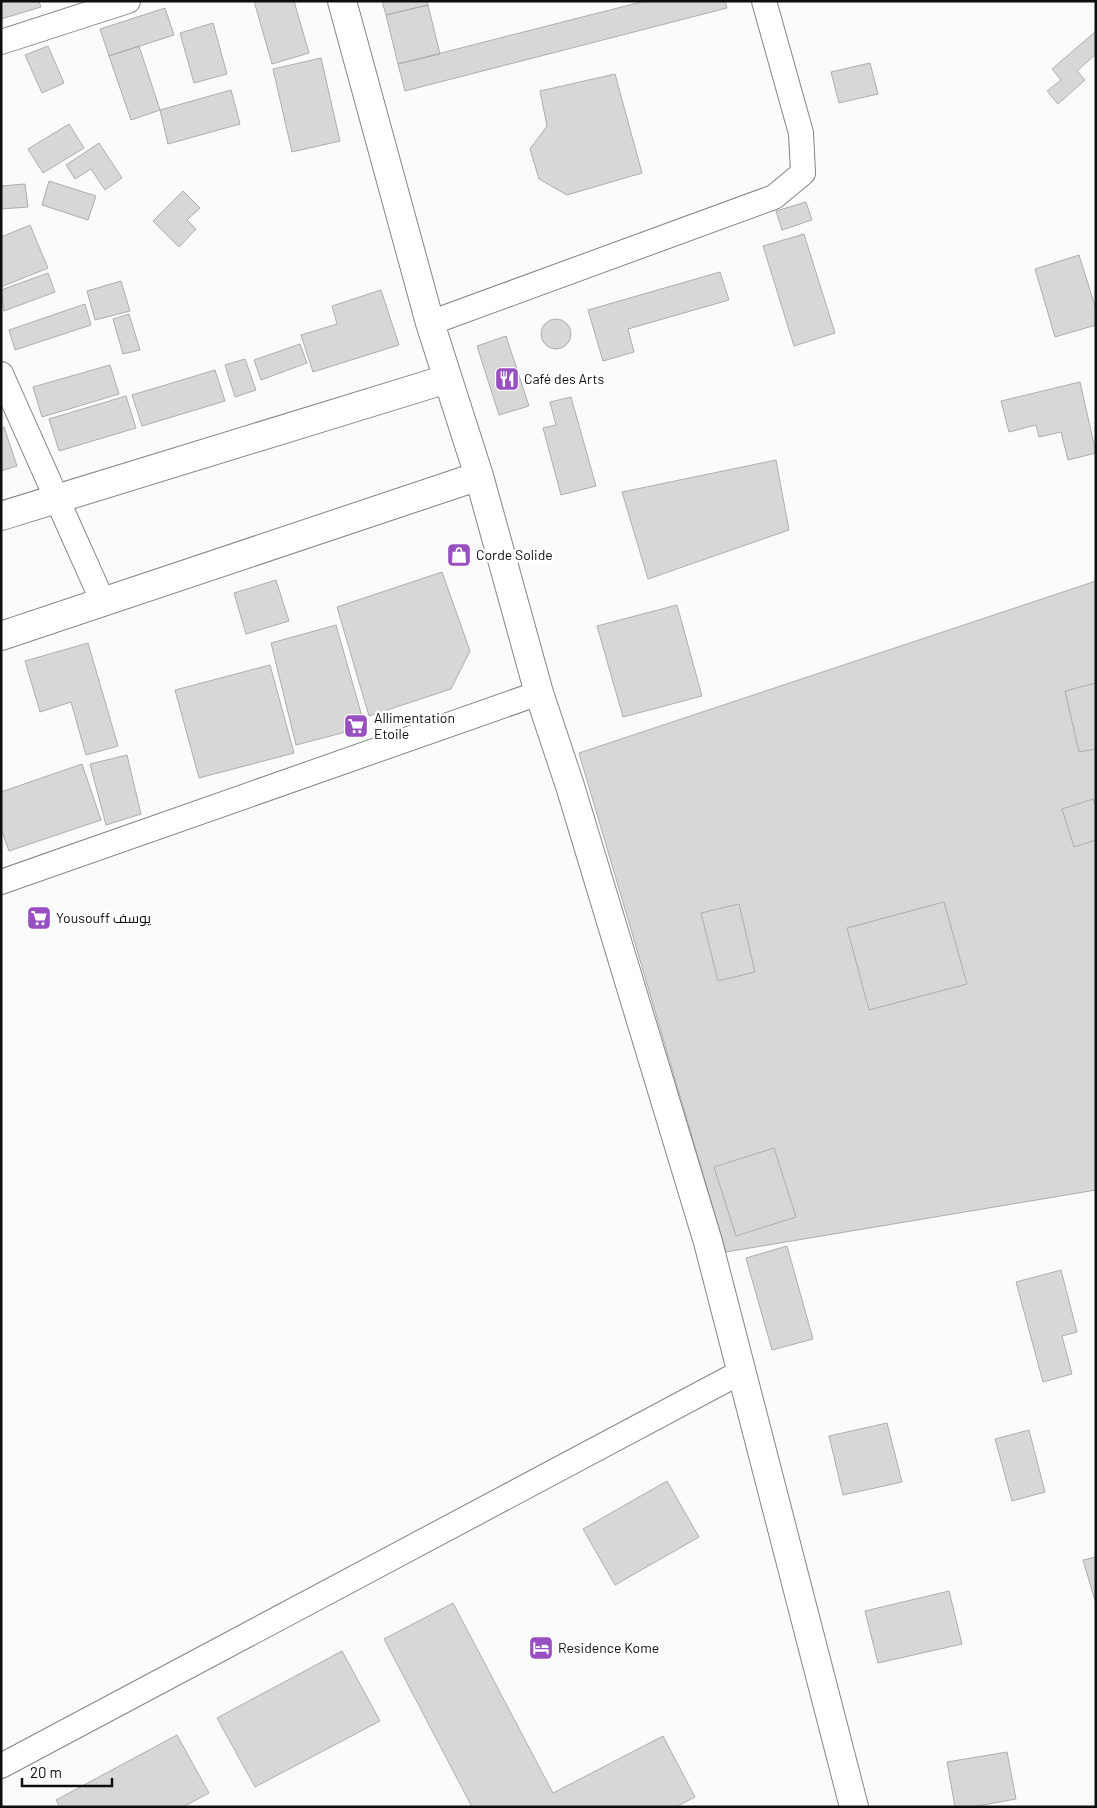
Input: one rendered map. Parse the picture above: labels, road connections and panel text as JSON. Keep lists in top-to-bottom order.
{
  "places": {
    "restaurant": ["Café des Arts"],
    "shop": ["Corde Solide"],
    "supermarket": ["Allimentation Etoile", "Yousouff يوسف"],
    "hotel": ["Residence Kome"]
  },
  "scale_bar": "20 m"
}
